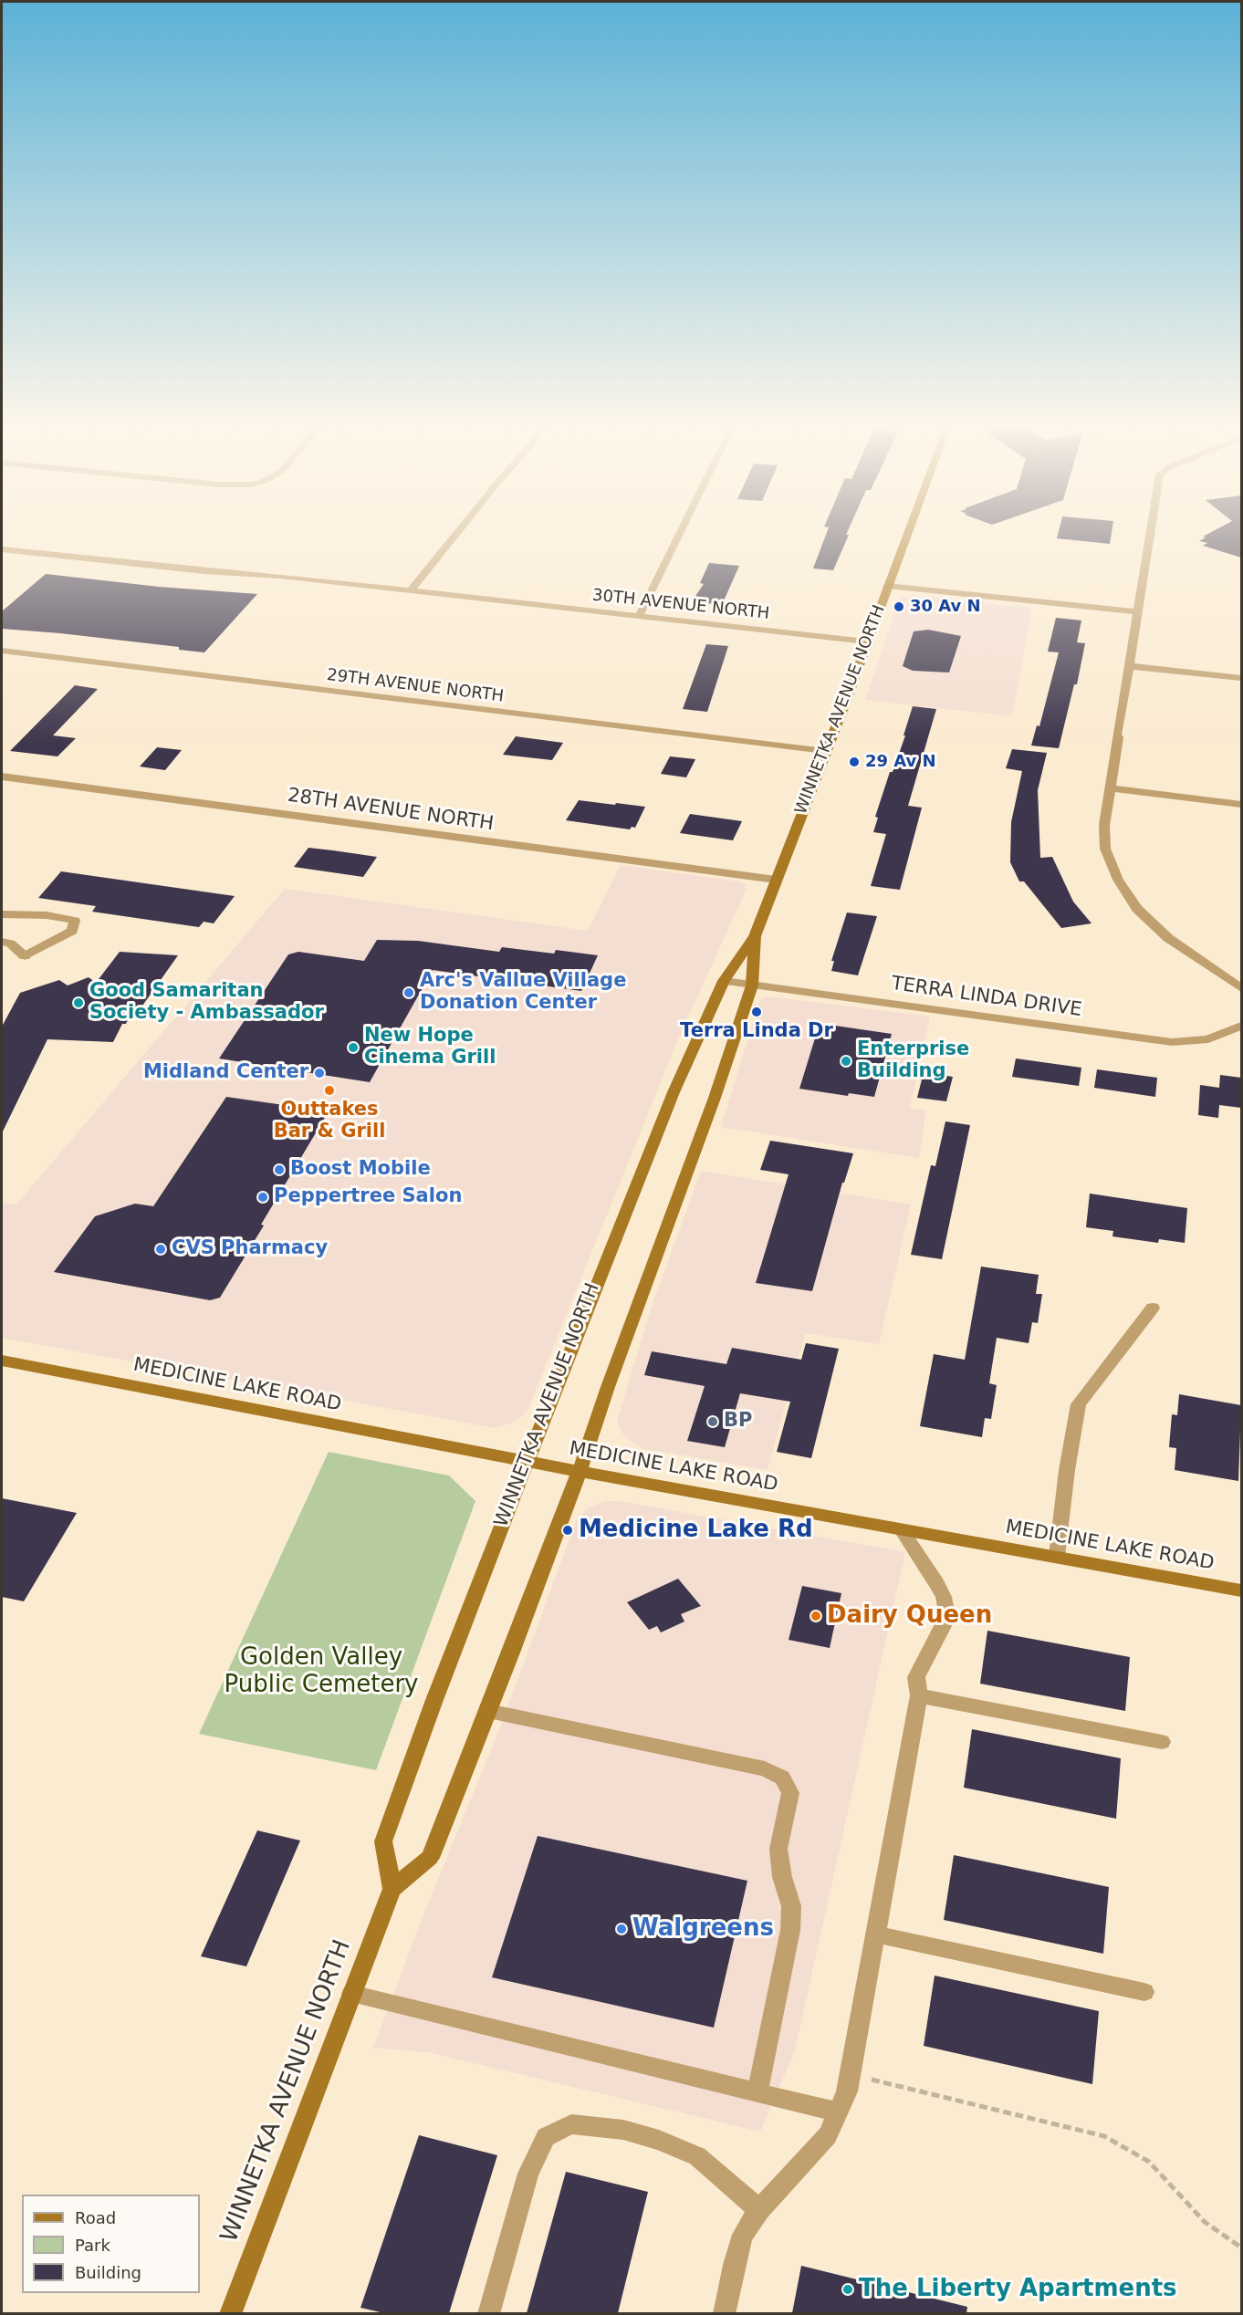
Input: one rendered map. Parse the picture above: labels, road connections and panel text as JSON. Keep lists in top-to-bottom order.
{
  "streets": {
    "main road": ["WINNETKA AVENUE NORTH", "MEDICINE LAKE ROAD"],
    "street": [
      "30TH AVENUE NORTH",
      "29TH AVENUE NORTH",
      "28TH AVENUE NORTH",
      "TERRA LINDA DRIVE"
    ]
  },
  "crossings": [
    ["30TH AVENUE NORTH", "WINNETKA AVENUE NORTH"],
    ["29TH AVENUE NORTH", "WINNETKA AVENUE NORTH"],
    ["WINNETKA AVENUE NORTH", "28TH AVENUE NORTH"],
    ["WINNETKA AVENUE NORTH", "TERRA LINDA DRIVE"],
    ["WINNETKA AVENUE NORTH", "MEDICINE LAKE ROAD"]
  ],
  "parks": ["Golden Valley Public Cemetery"],
  "places": [
    "30 Av N",
    "29 Av N",
    "Arc's Vallue Village Donation Center",
    "Good Samaritan Society - Ambassador",
    "Terra Linda Dr",
    "New Hope Cinema Grill",
    "Enterprise Building",
    "Midland Center",
    "Outtakes Bar & Grill",
    "Boost Mobile",
    "Peppertree Salon",
    "CVS Pharmacy",
    "BP",
    "Medicine Lake Rd",
    "Dairy Queen",
    "Walgreens",
    "The Liberty Apartments"
  ],
  "legend": ["Road", "Park", "Building"]
}
